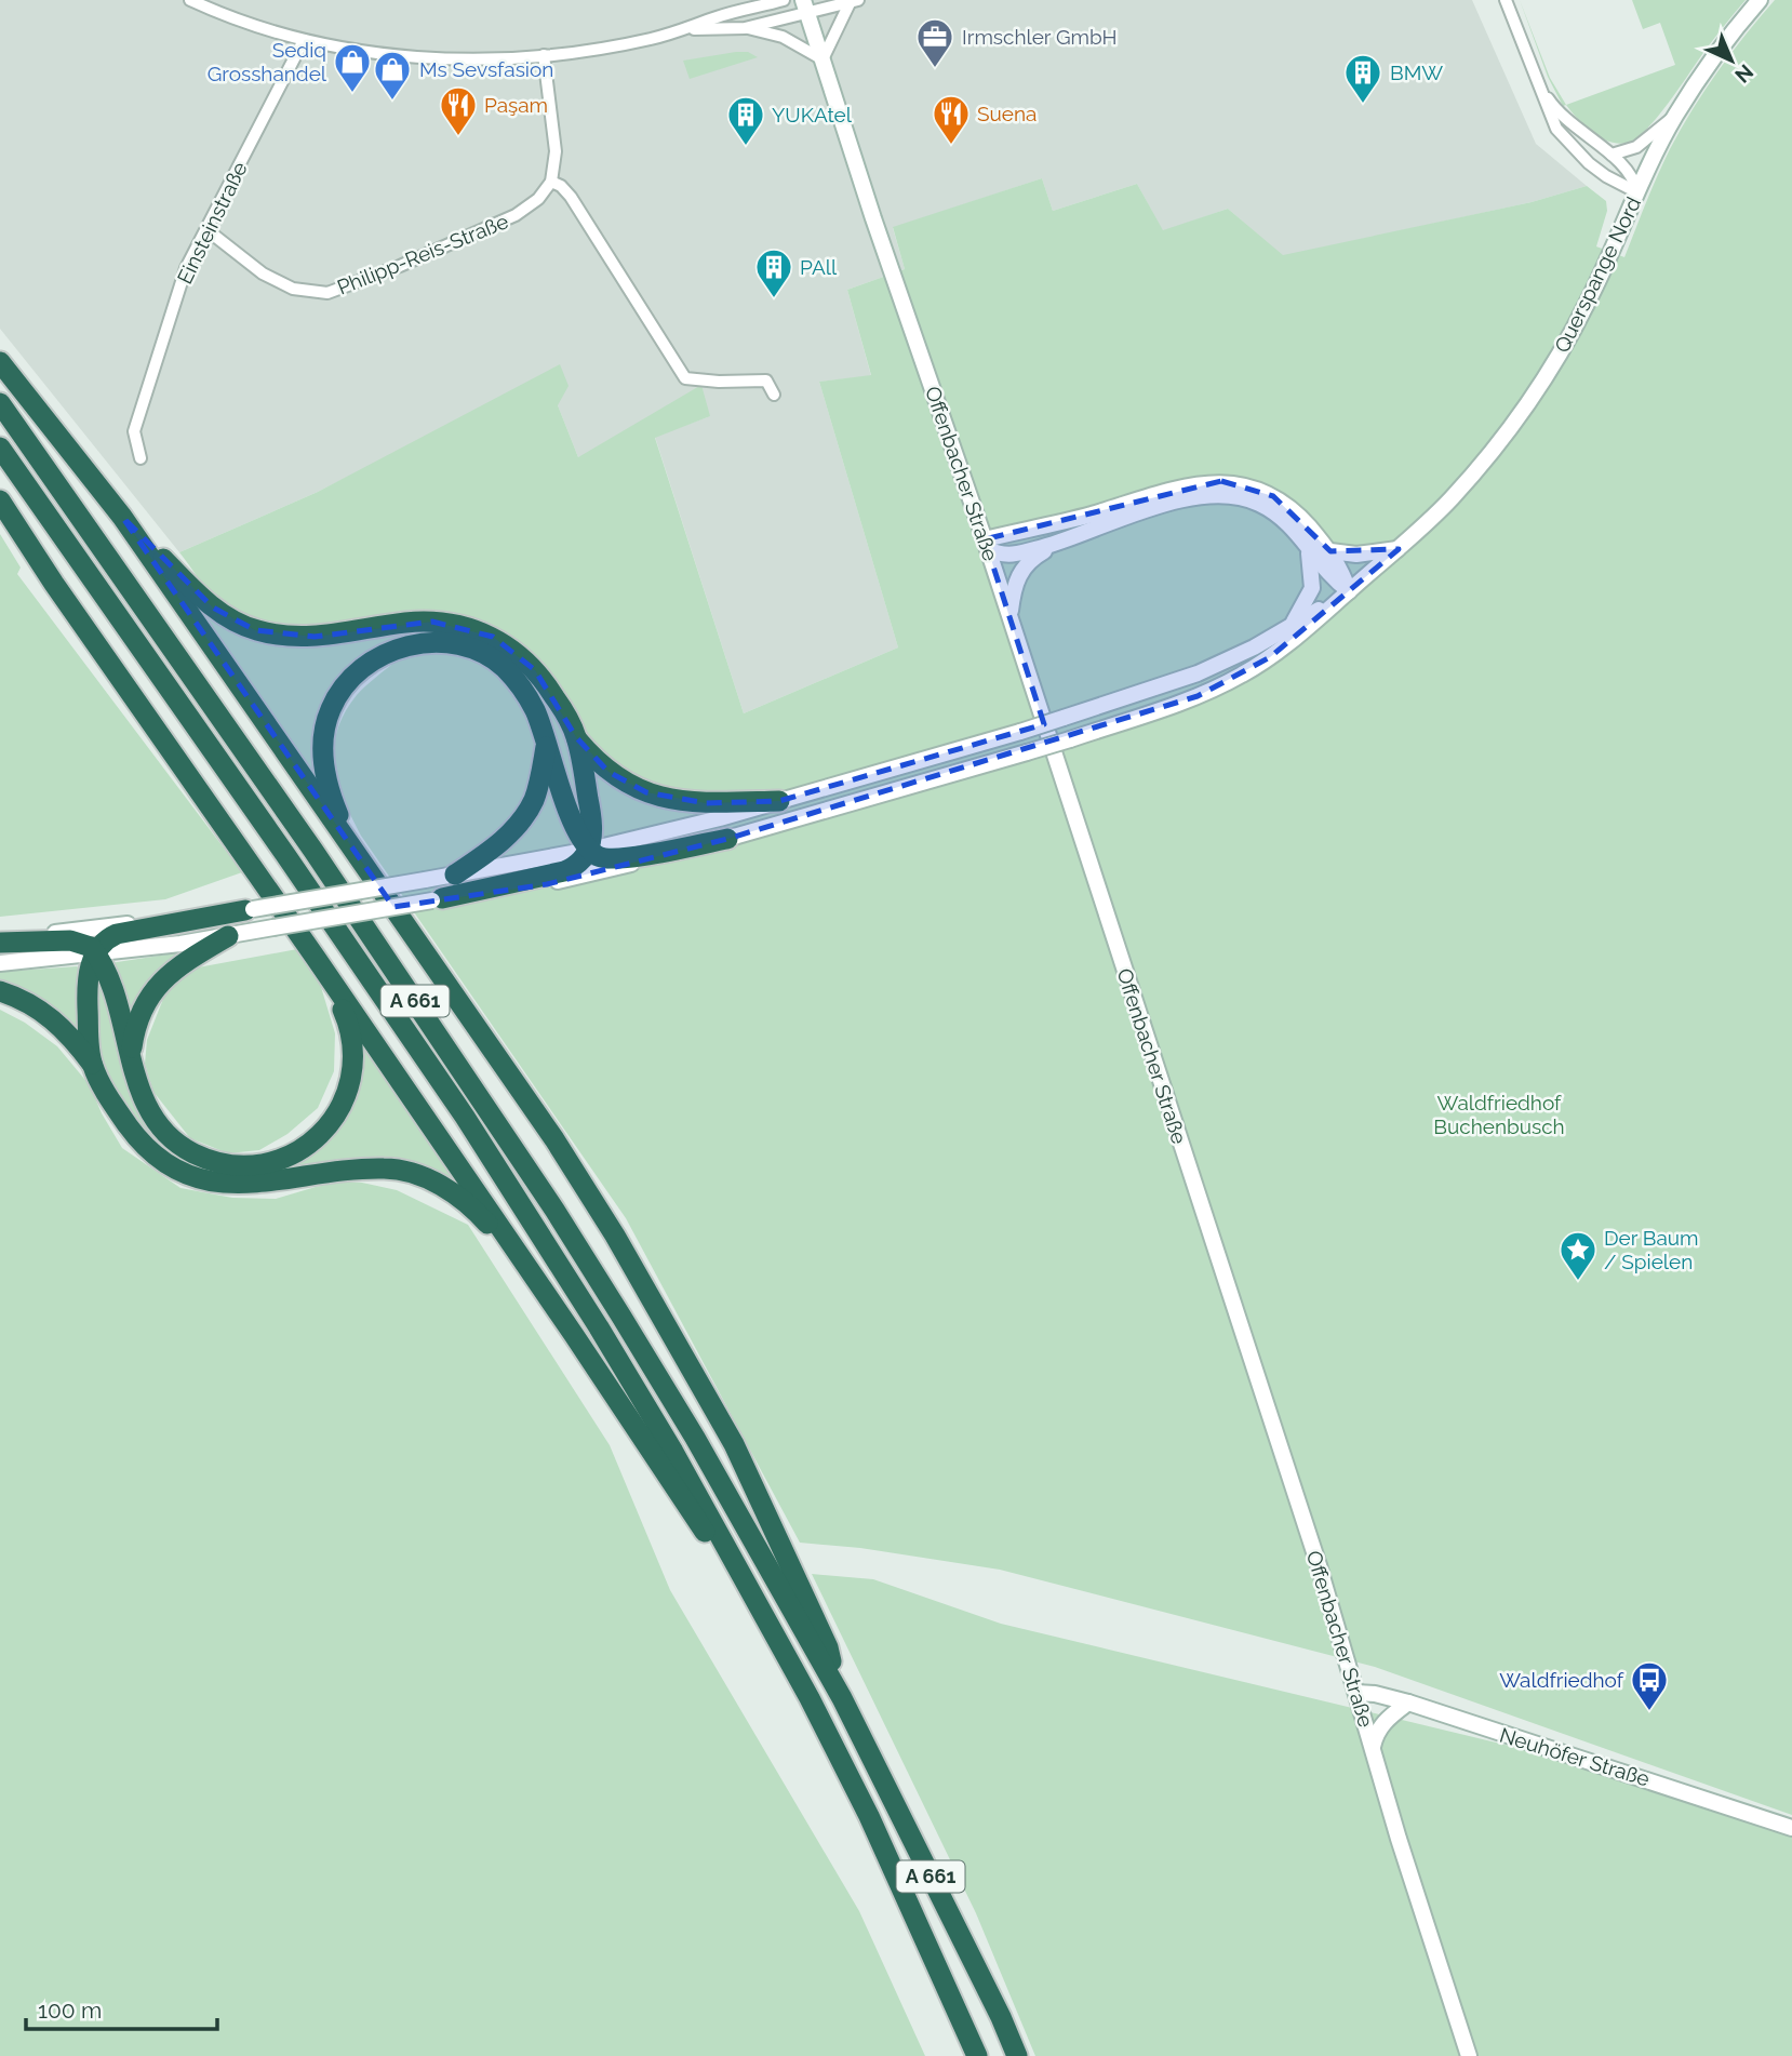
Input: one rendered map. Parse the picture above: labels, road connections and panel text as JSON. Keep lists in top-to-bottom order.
{
  "streets": {
    "highway": ["A 661"],
    "main road": ["Querspange Nord", "Offenbacher Straße", "Neuhöfer Straße"],
    "street": ["Einsteinstraße", "Philipp-Reis-Straße"]
  },
  "crossings": [
    ["Einsteinstraße", "Philipp-Reis-Straße"],
    ["Offenbacher Straße", "Neuhöfer Straße"]
  ],
  "parks": ["Waldfriedhof Buchenbusch"],
  "places": {
    "office": ["Irmschler GmbH"],
    "shop": ["Sediq Grosshandel", "Ms Sevsfasion"],
    "building": ["BMW", "YUKAtel", "PAll"],
    "restaurant": ["Paşam", "Suena"],
    "place": ["Der Baum / Spielen"],
    "bus stop": ["Waldfriedhof"]
  },
  "scale_bar": "100 m",
  "north": "bottom right"
}
